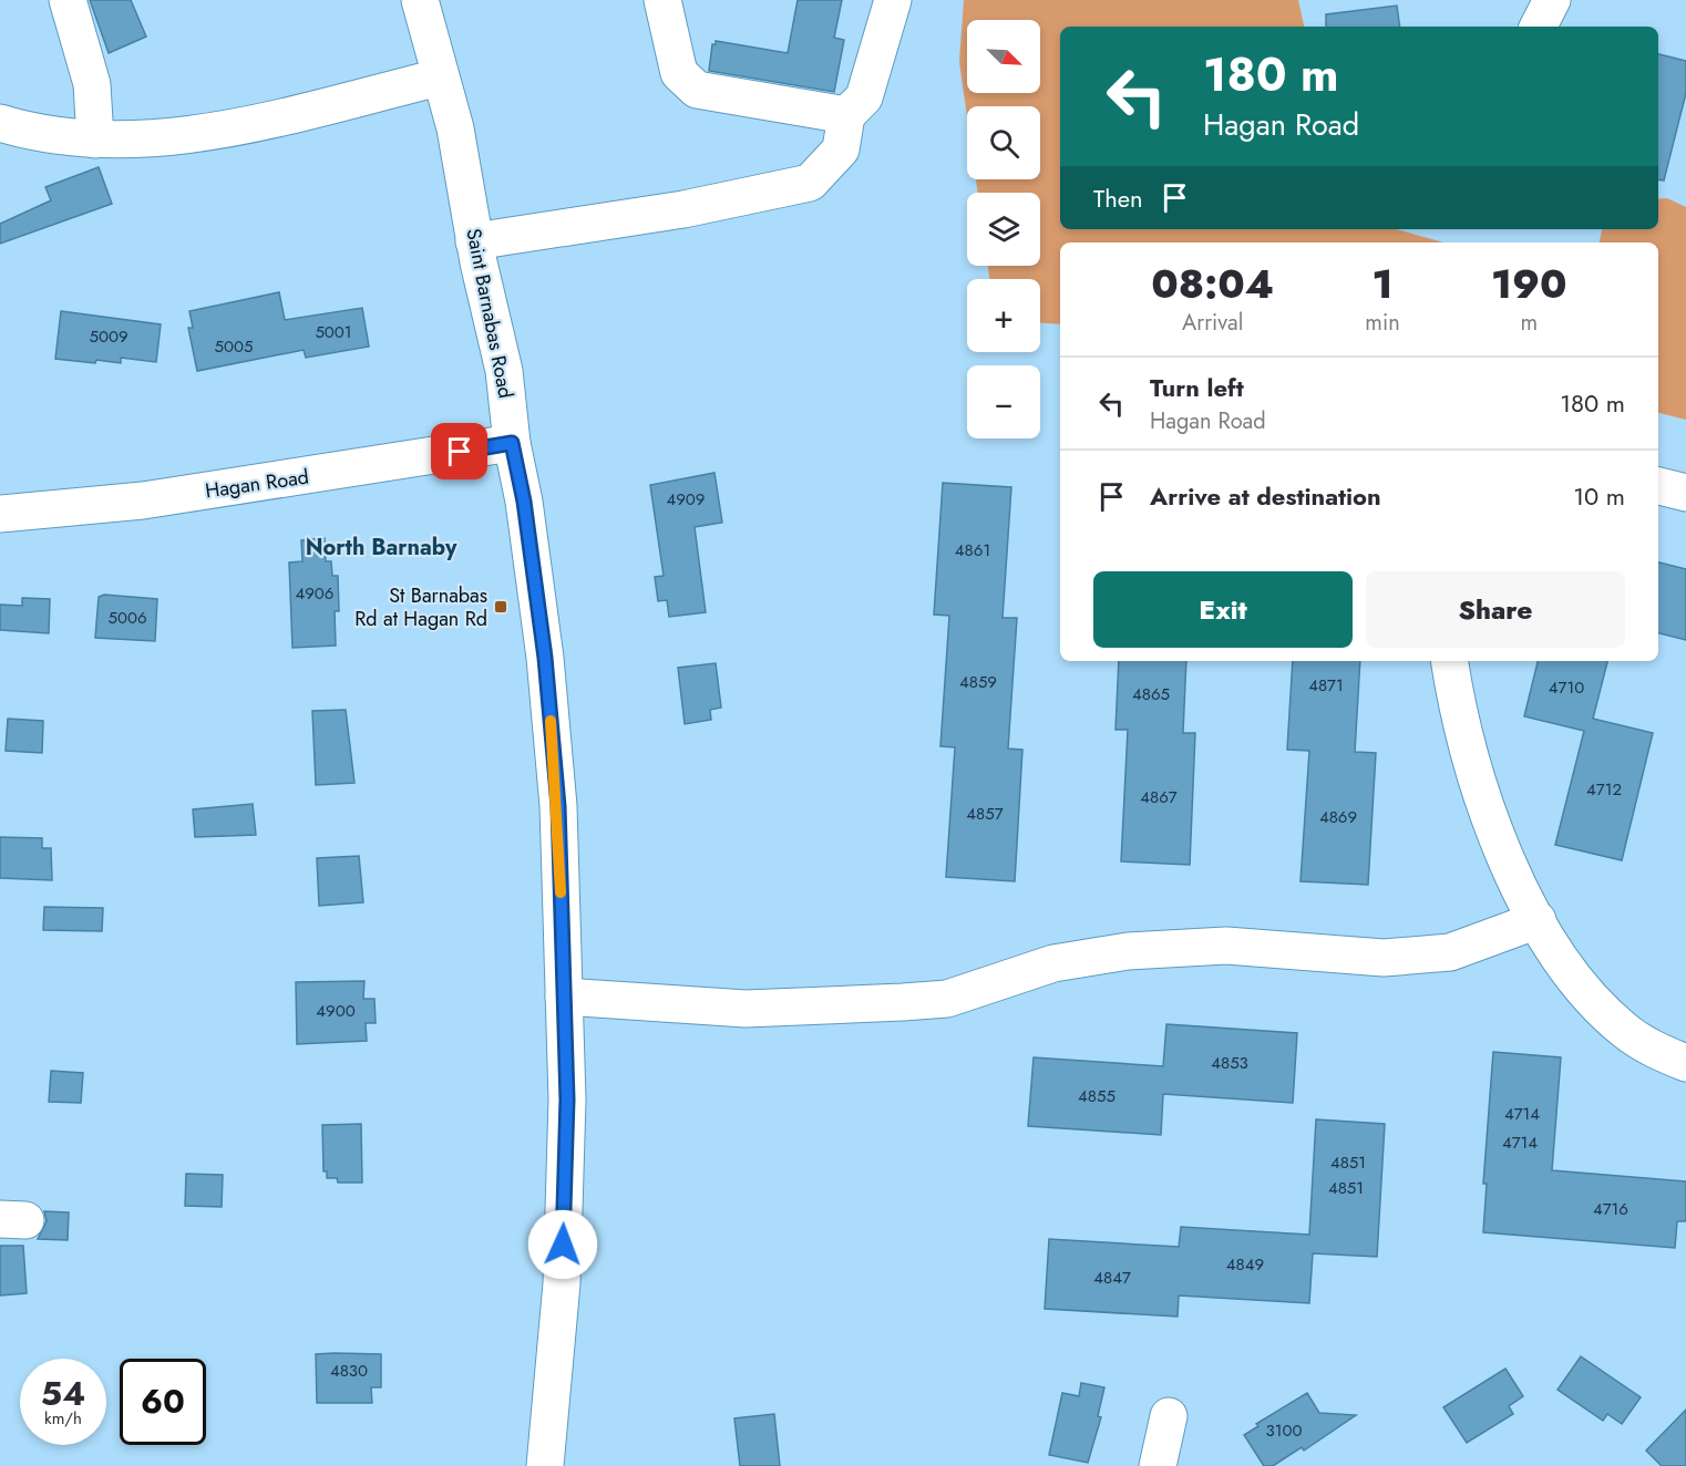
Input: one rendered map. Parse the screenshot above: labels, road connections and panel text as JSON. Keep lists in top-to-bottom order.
{
  "streets": {
    "main road": ["Saint Barnabas Road", "Hagan Road"]
  },
  "crossings": [
    ["Saint Barnabas Road", "Hagan Road"]
  ],
  "districts": ["North Barnaby"],
  "places": {
    "transit": ["St Barnabas Rd at Hagan Rd"]
  },
  "house_numbers": [
    "5001",
    "5009",
    "5005",
    "4909",
    "4861",
    "4906",
    "5006",
    "4859",
    "4871",
    "4710",
    "4865",
    "4712",
    "4867",
    "4857",
    "4869",
    "4900",
    "4853",
    "4855",
    "4714",
    "4714",
    "4851",
    "4851",
    "4716",
    "4849",
    "4847",
    "4830",
    "3100"
  ],
  "north": "bottom right",
  "page": {
    "map_buttons": ["+", "−"],
    "turn": ["180 m", "Hagan Road"],
    "then": "Then",
    "eta": [
      "08:04",
      "Arrival",
      "1",
      "min",
      "190",
      "m"
    ],
    "list": [
      {
        "name": "Turn left",
        "note": "Hagan Road",
        "value": "180 m"
      },
      {
        "name": "Arrive at destination",
        "value": "10 m"
      }
    ],
    "buttons": ["Exit", "Share"],
    "speed": "54 km/h",
    "limit": "60"
  }
}
